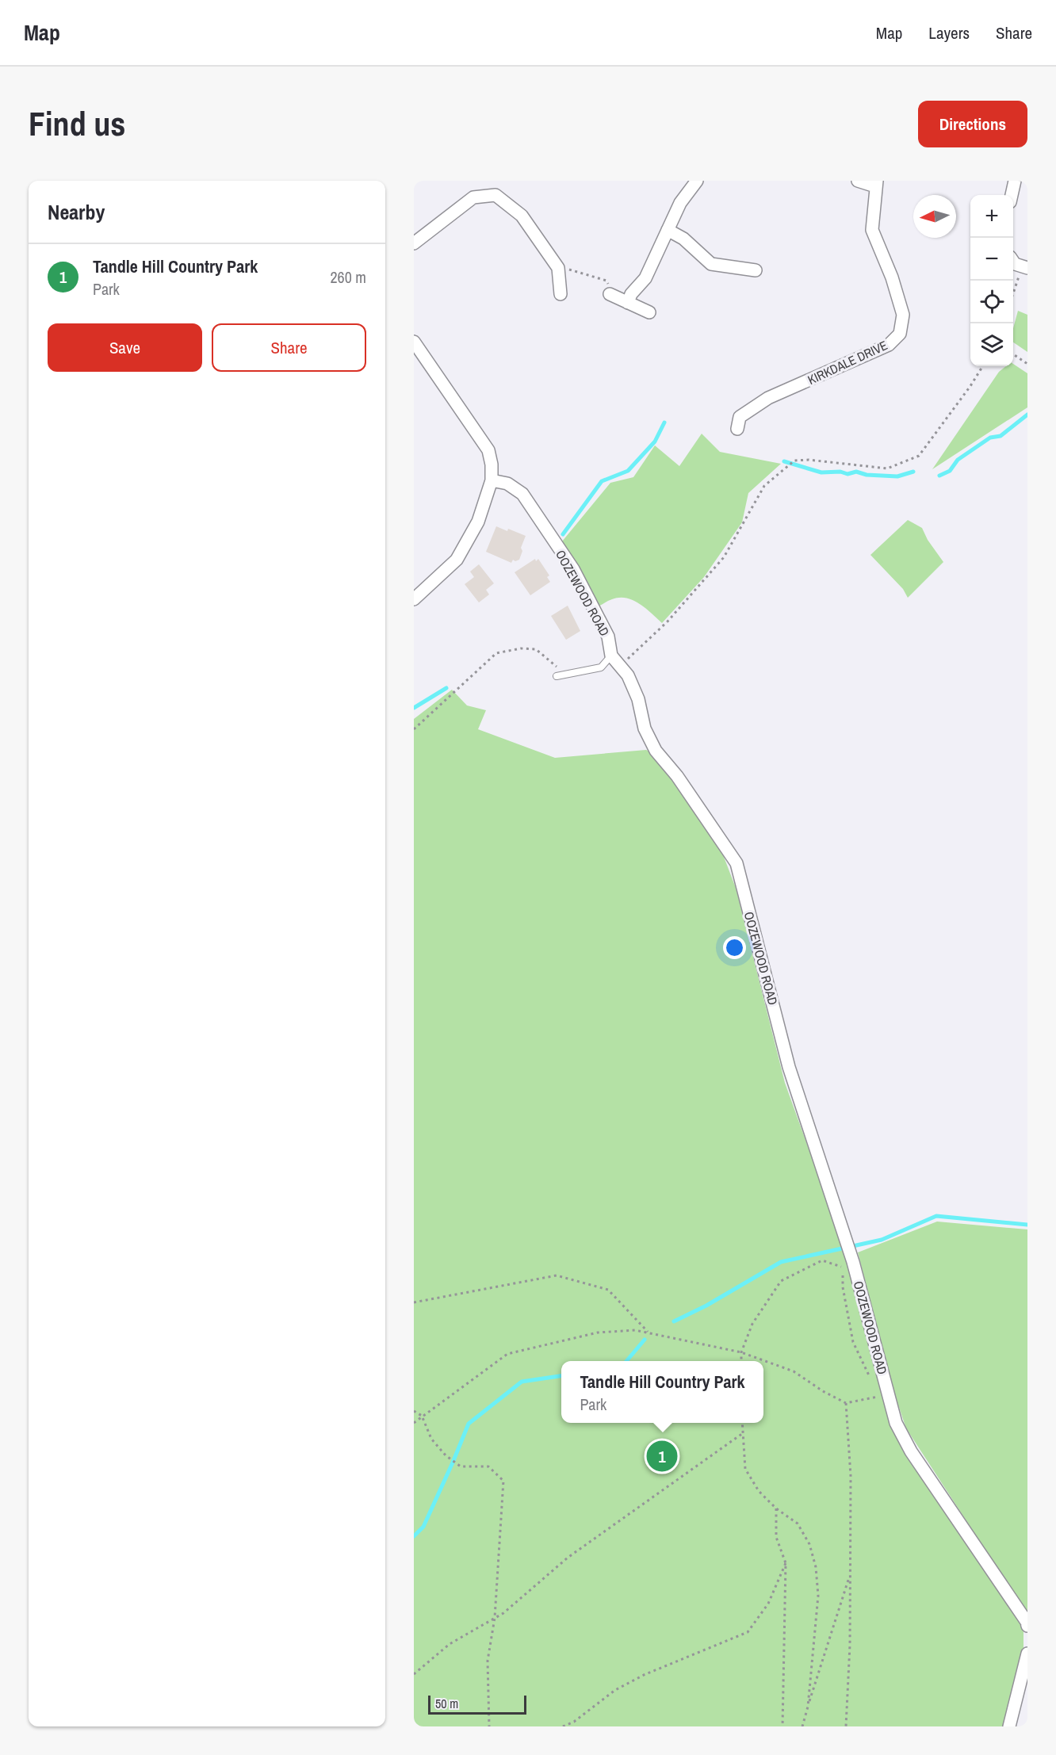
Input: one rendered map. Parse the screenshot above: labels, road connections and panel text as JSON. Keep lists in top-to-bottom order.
{
  "streets": {
    "street": ["KIRKDALE DRIVE", "OOZEWOOD ROAD"]
  },
  "scale_bar": "50 m",
  "north": "left",
  "page": {
    "header": "Map",
    "nav": ["Map", "Layers", "Share"],
    "buttons": [
      "Directions",
      ["Save", "Share"]
    ],
    "title": "Find us",
    "heading": "Nearby",
    "map_buttons": ["+", "−"],
    "list": [
      {
        "mark": "1",
        "name": "Tandle Hill Country Park",
        "note": "Park",
        "value": "260 m"
      }
    ],
    "popup": ["Tandle Hill Country Park", "Park"],
    "pins": "1",
    "scale": "50 m"
  }
}
